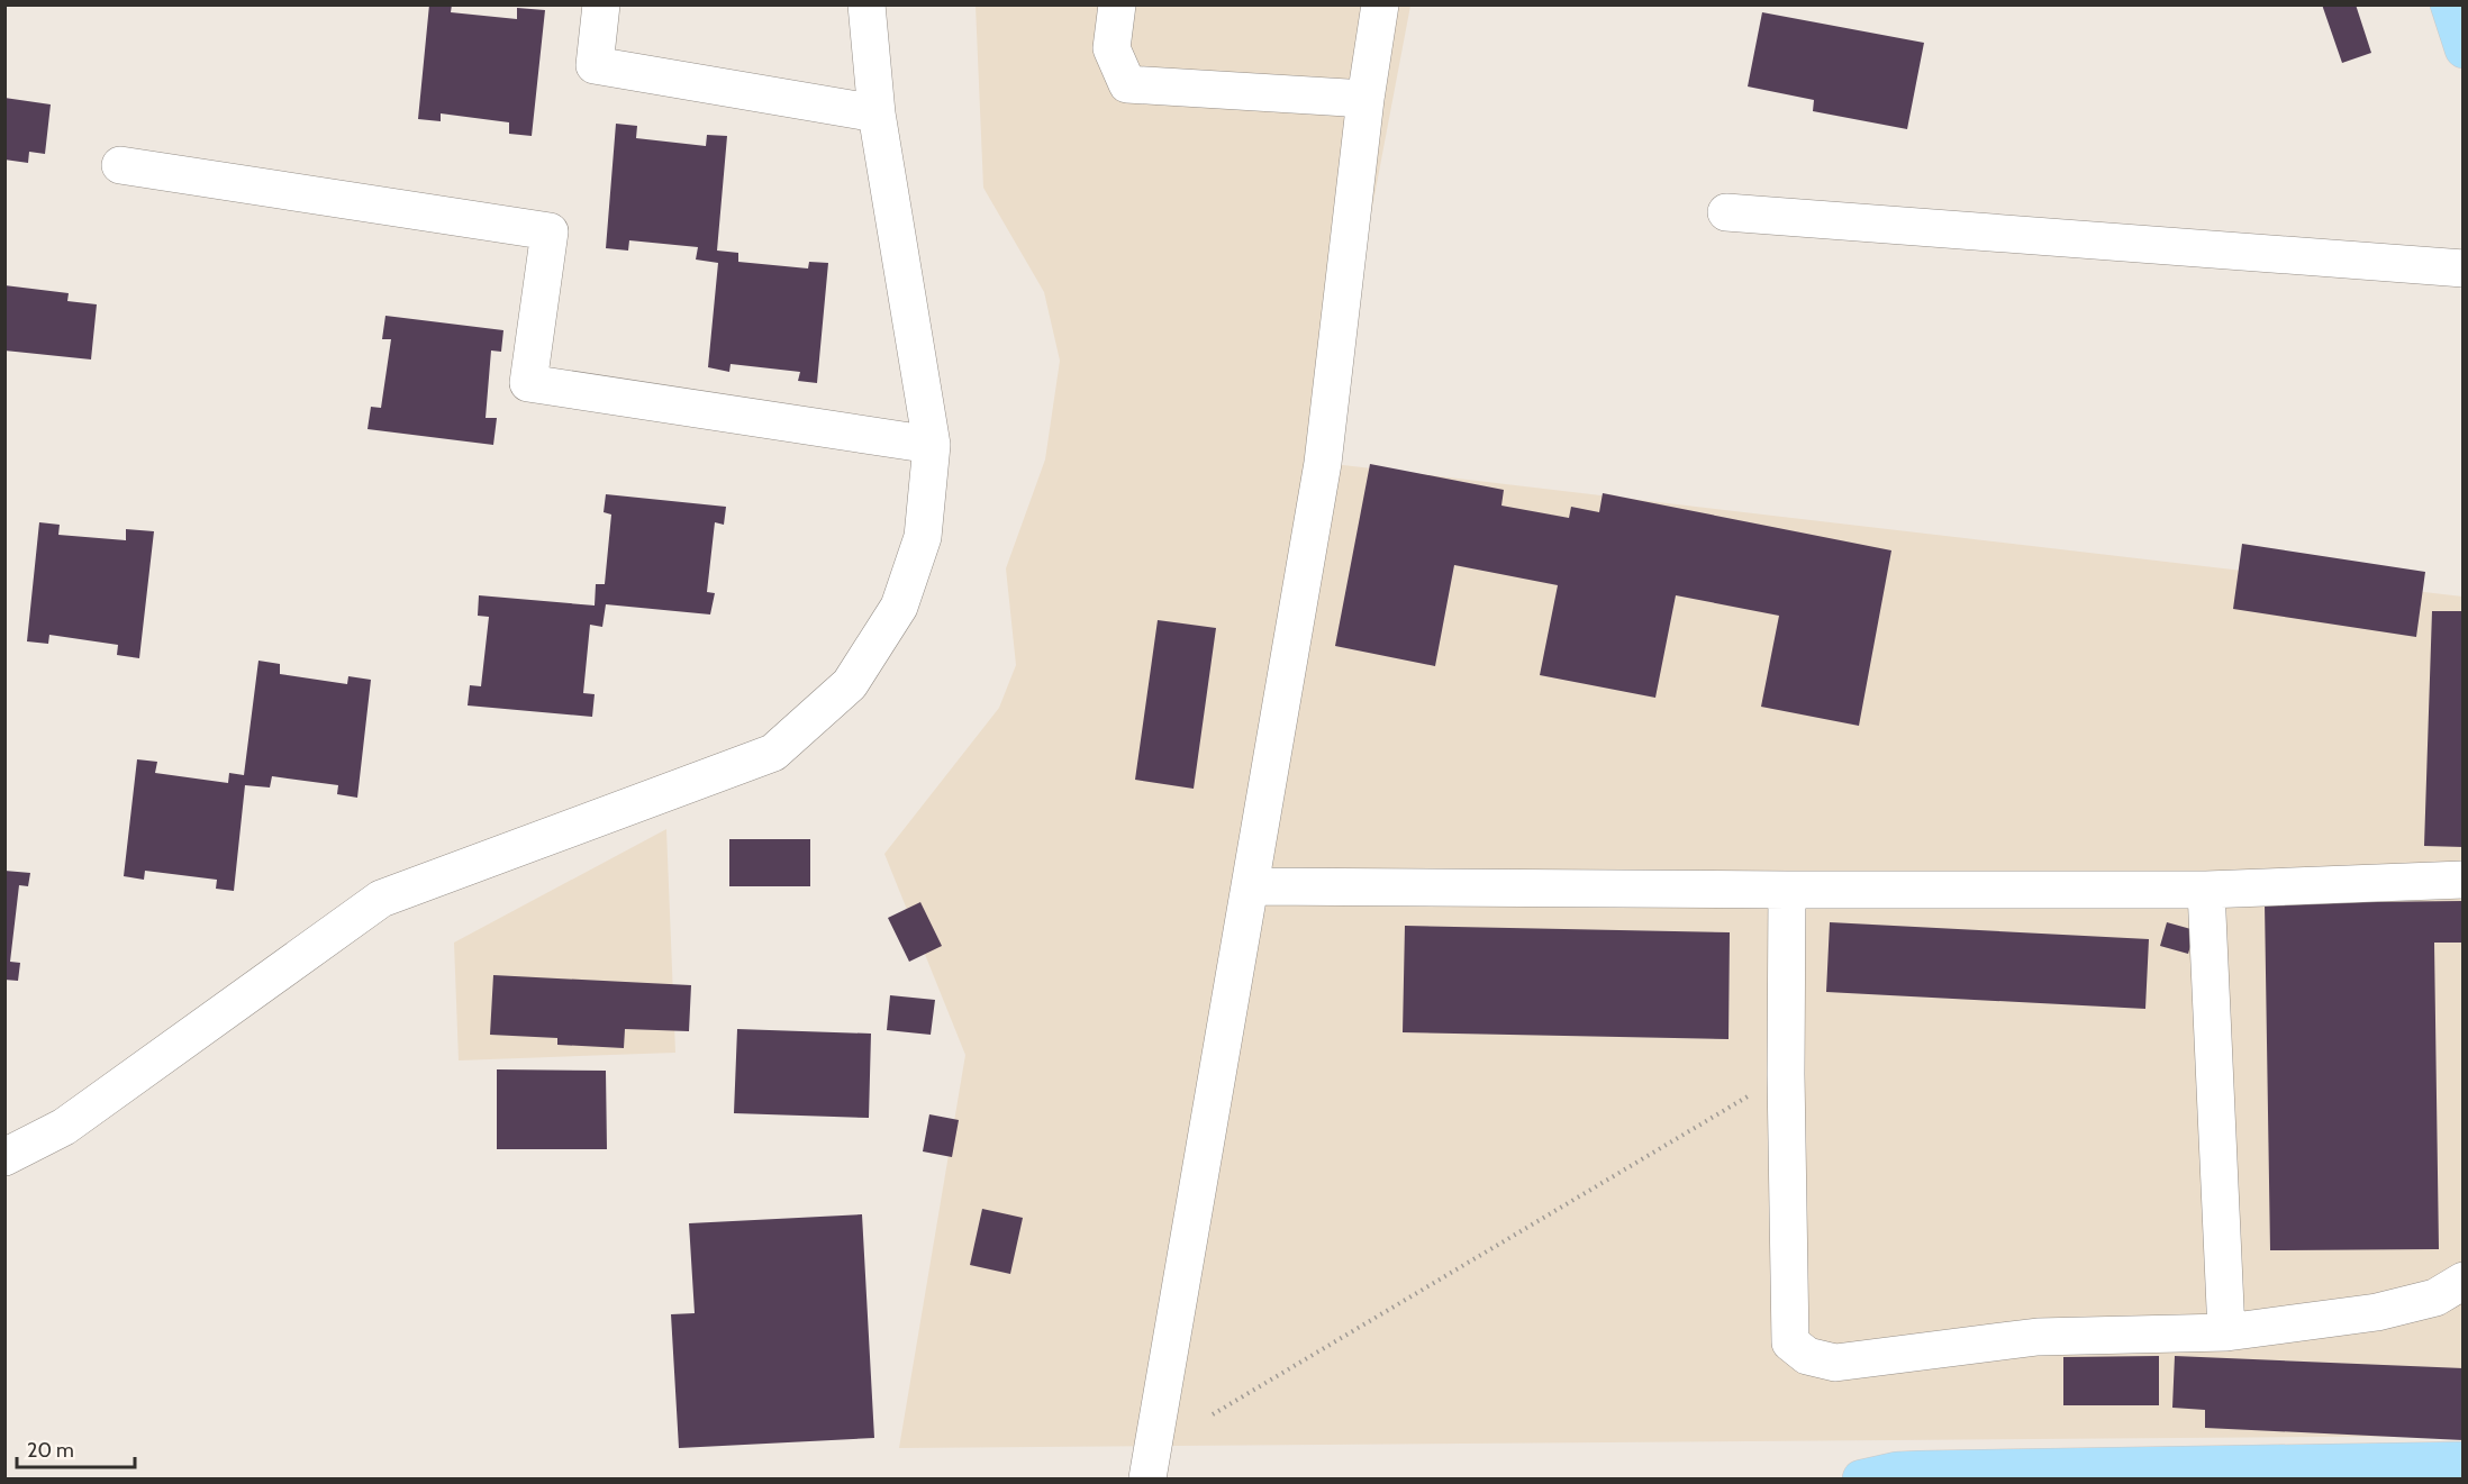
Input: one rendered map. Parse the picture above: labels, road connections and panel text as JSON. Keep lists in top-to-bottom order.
{
  "scale_bar": "20 m"
}
